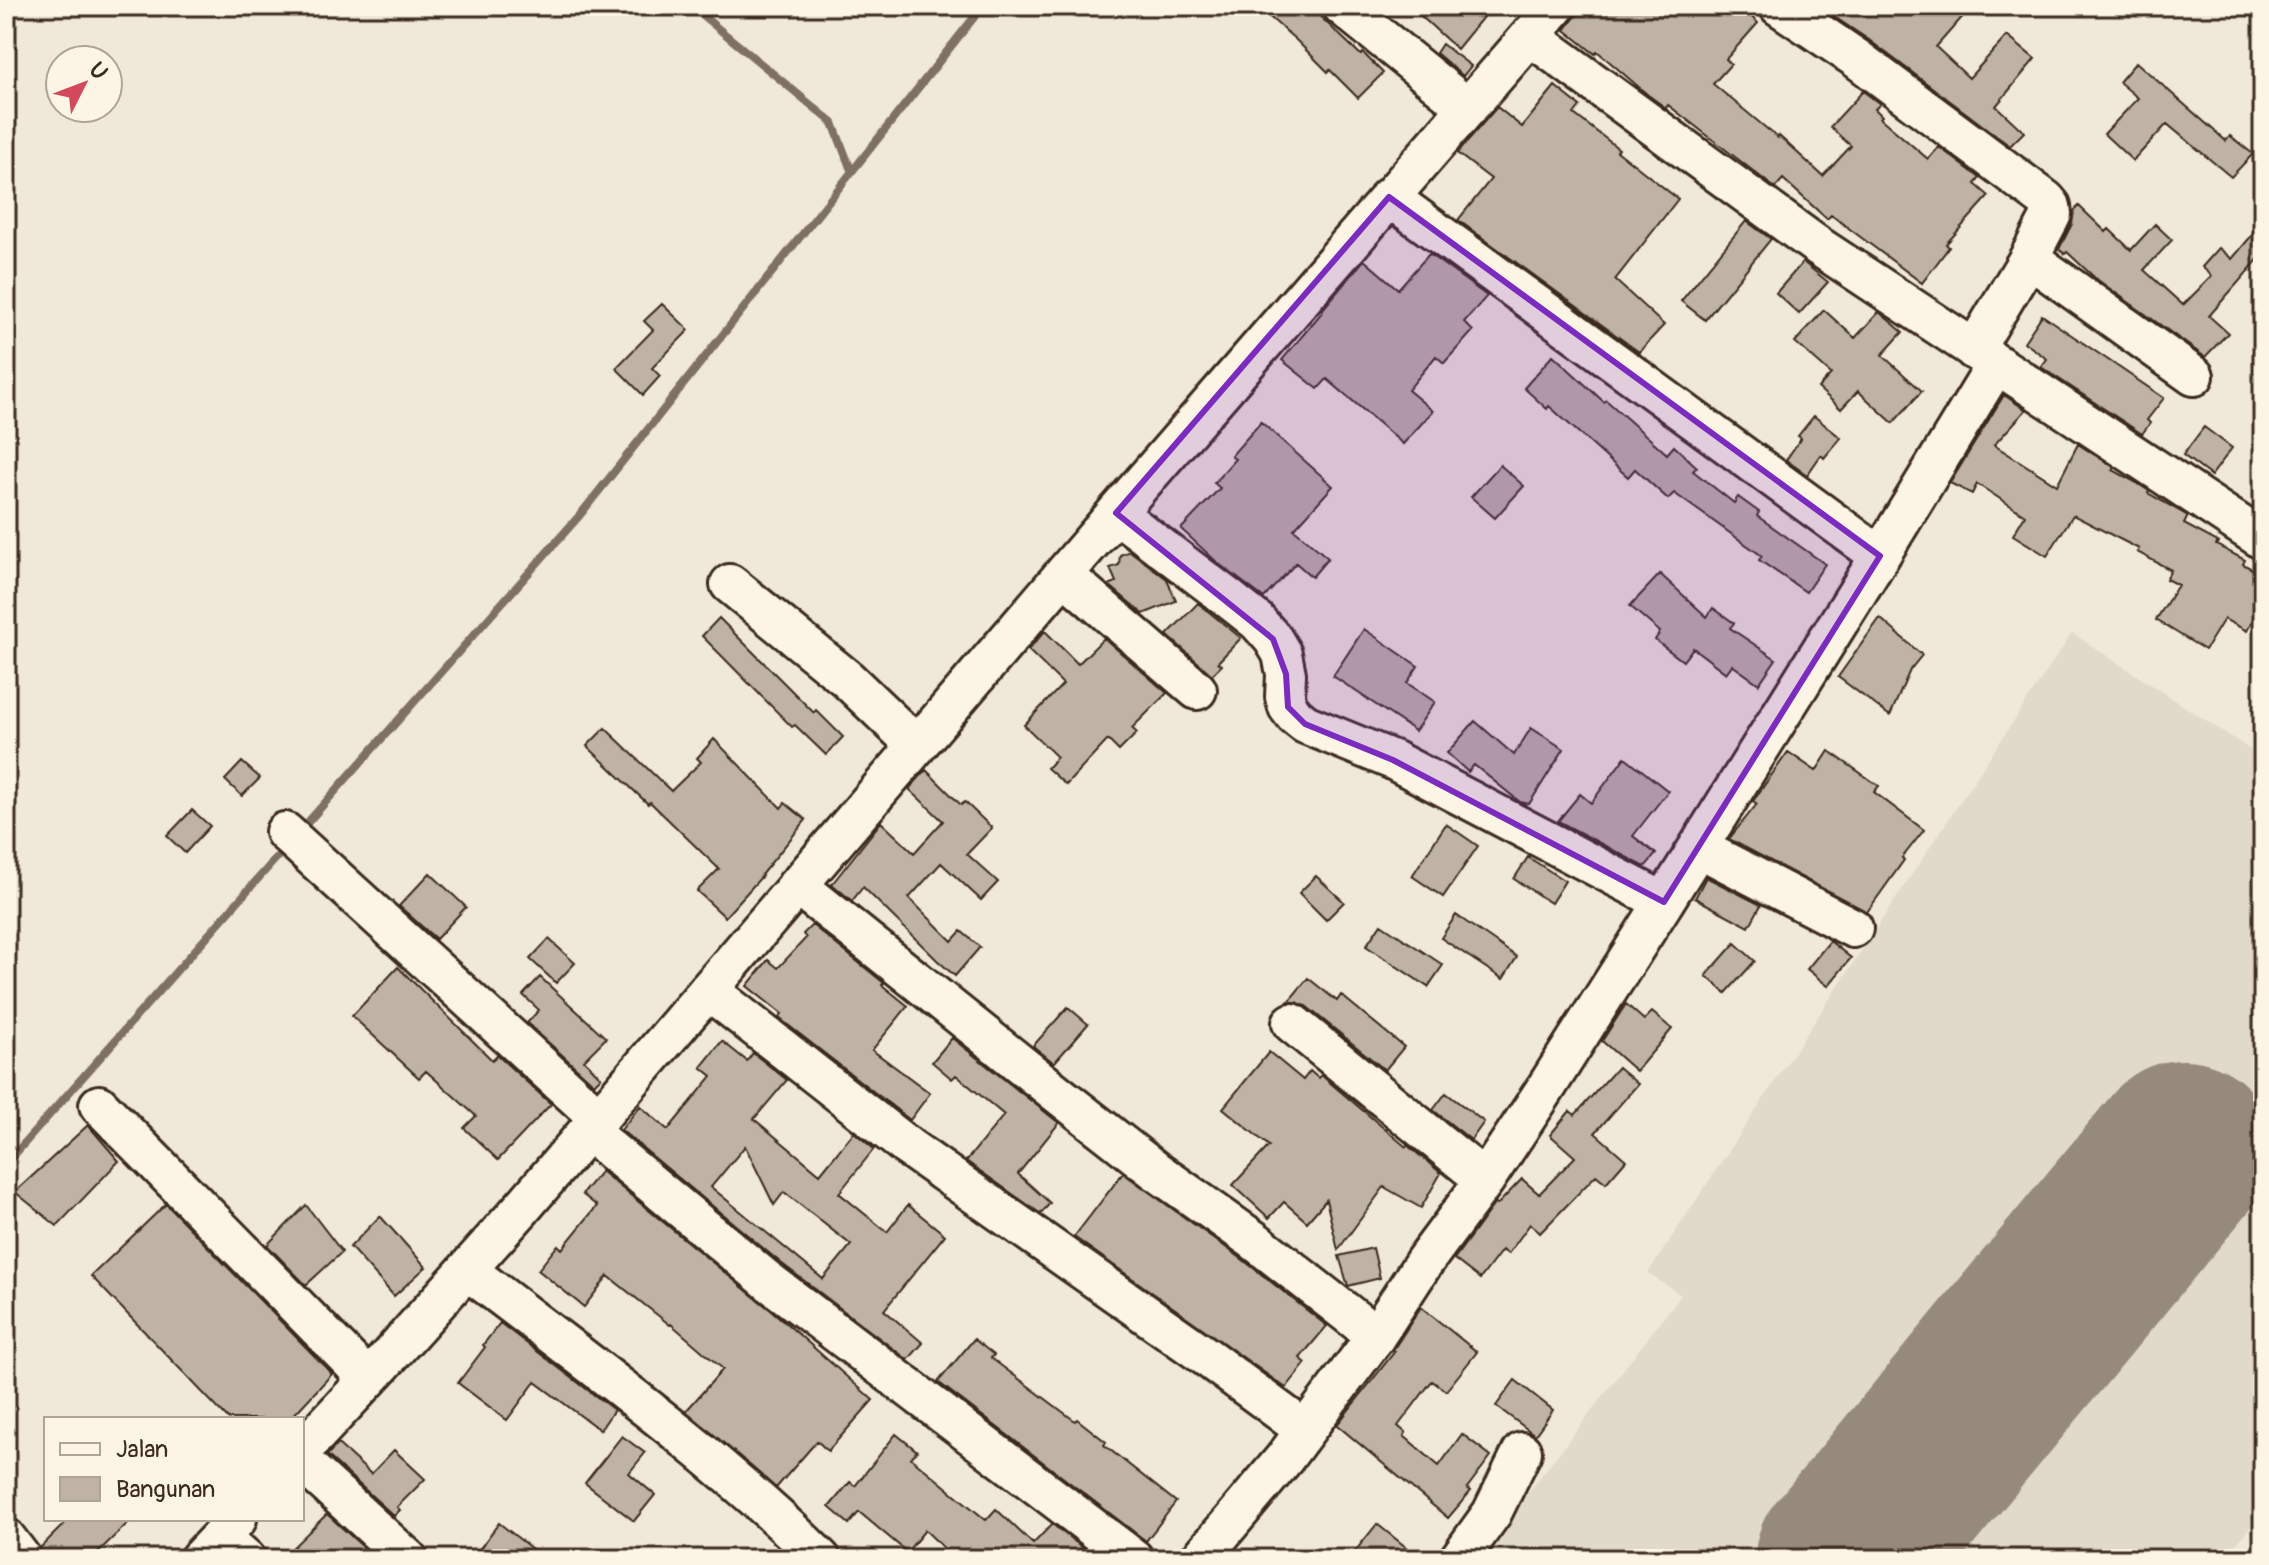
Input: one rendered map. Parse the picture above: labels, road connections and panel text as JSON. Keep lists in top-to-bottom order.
{
  "legend": ["Jalan", "Bangunan"],
  "north": "top right"
}
